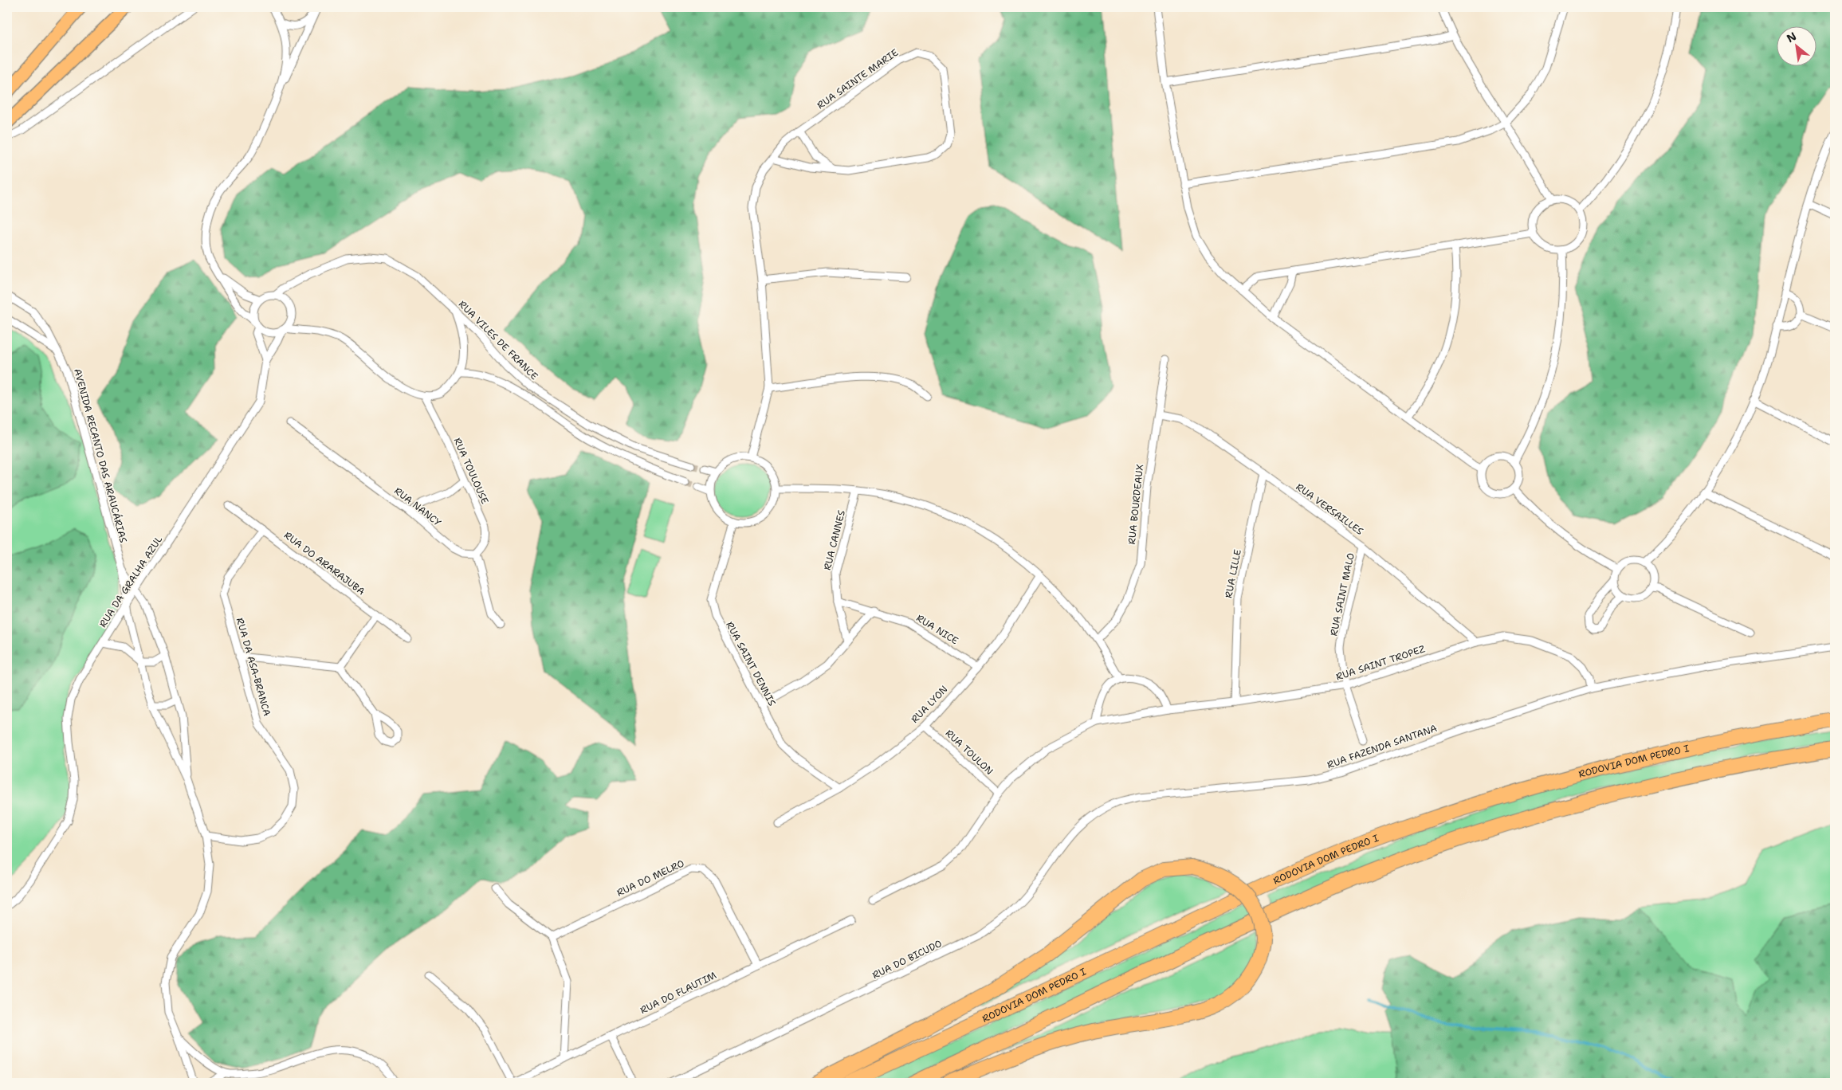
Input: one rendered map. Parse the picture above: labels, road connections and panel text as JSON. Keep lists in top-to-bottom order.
{
  "streets": {
    "highway": ["RODOVIA DOM PEDRO I"],
    "street": [
      "RUA SAINTE MARIE",
      "RUA VILES DE FRANCE",
      "AVENIDA RECANTO DAS ARAUCÁRIAS",
      "RUA TOULOUSE",
      "RUA BOURDEAUX",
      "RUA NANCY",
      "RUA VERSAILLES",
      "RUA CANNES",
      "RUA DO ARARAJUBA",
      "RUA LILLE",
      "RUA DA GRALHA AZUL",
      "RUA SAINT MALO",
      "RUA NICE",
      "RUA SAINT TROPEZ",
      "RUA SAINT DENNIS",
      "RUA DA ASA-BRANCA",
      "RUA LYON",
      "RUA FAZENDA SANTANA",
      "RUA TOULON",
      "RUA DO MELRO",
      "RUA DO BICUDO",
      "RUA DO FLAUTIM"
    ]
  },
  "crossings": [
    ["RUA SAINTE MARIE", "RUA SAINT DENNIS"],
    ["RUA VILES DE FRANCE", "RUA DA GRALHA AZUL"],
    ["AVENIDA RECANTO DAS ARAUCÁRIAS", "RUA DA GRALHA AZUL"],
    ["RUA TOULOUSE", "RUA NANCY"],
    ["RUA BOURDEAUX", "RUA VERSAILLES"],
    ["RUA VERSAILLES", "RUA LILLE"],
    ["RUA VERSAILLES", "RUA SAINT MALO"],
    ["RUA VERSAILLES", "RUA SAINT TROPEZ"],
    ["RUA CANNES", "RUA NICE"],
    ["RUA DO ARARAJUBA", "RUA DA ASA-BRANCA"],
    ["RUA LILLE", "RUA SAINT TROPEZ"],
    ["RUA SAINT MALO", "RUA SAINT TROPEZ"],
    ["RUA NICE", "RUA LYON"],
    ["RUA SAINT TROPEZ", "RUA FAZENDA SANTANA"],
    ["RUA SAINT TROPEZ", "RUA TOULON"],
    ["RUA SAINT DENNIS", "RUA LYON"],
    ["RUA LYON", "RUA TOULON"],
    ["RUA FAZENDA SANTANA", "RUA DO BICUDO"],
    ["RUA DO MELRO", "RUA DO FLAUTIM"]
  ],
  "north": "top left"
}
